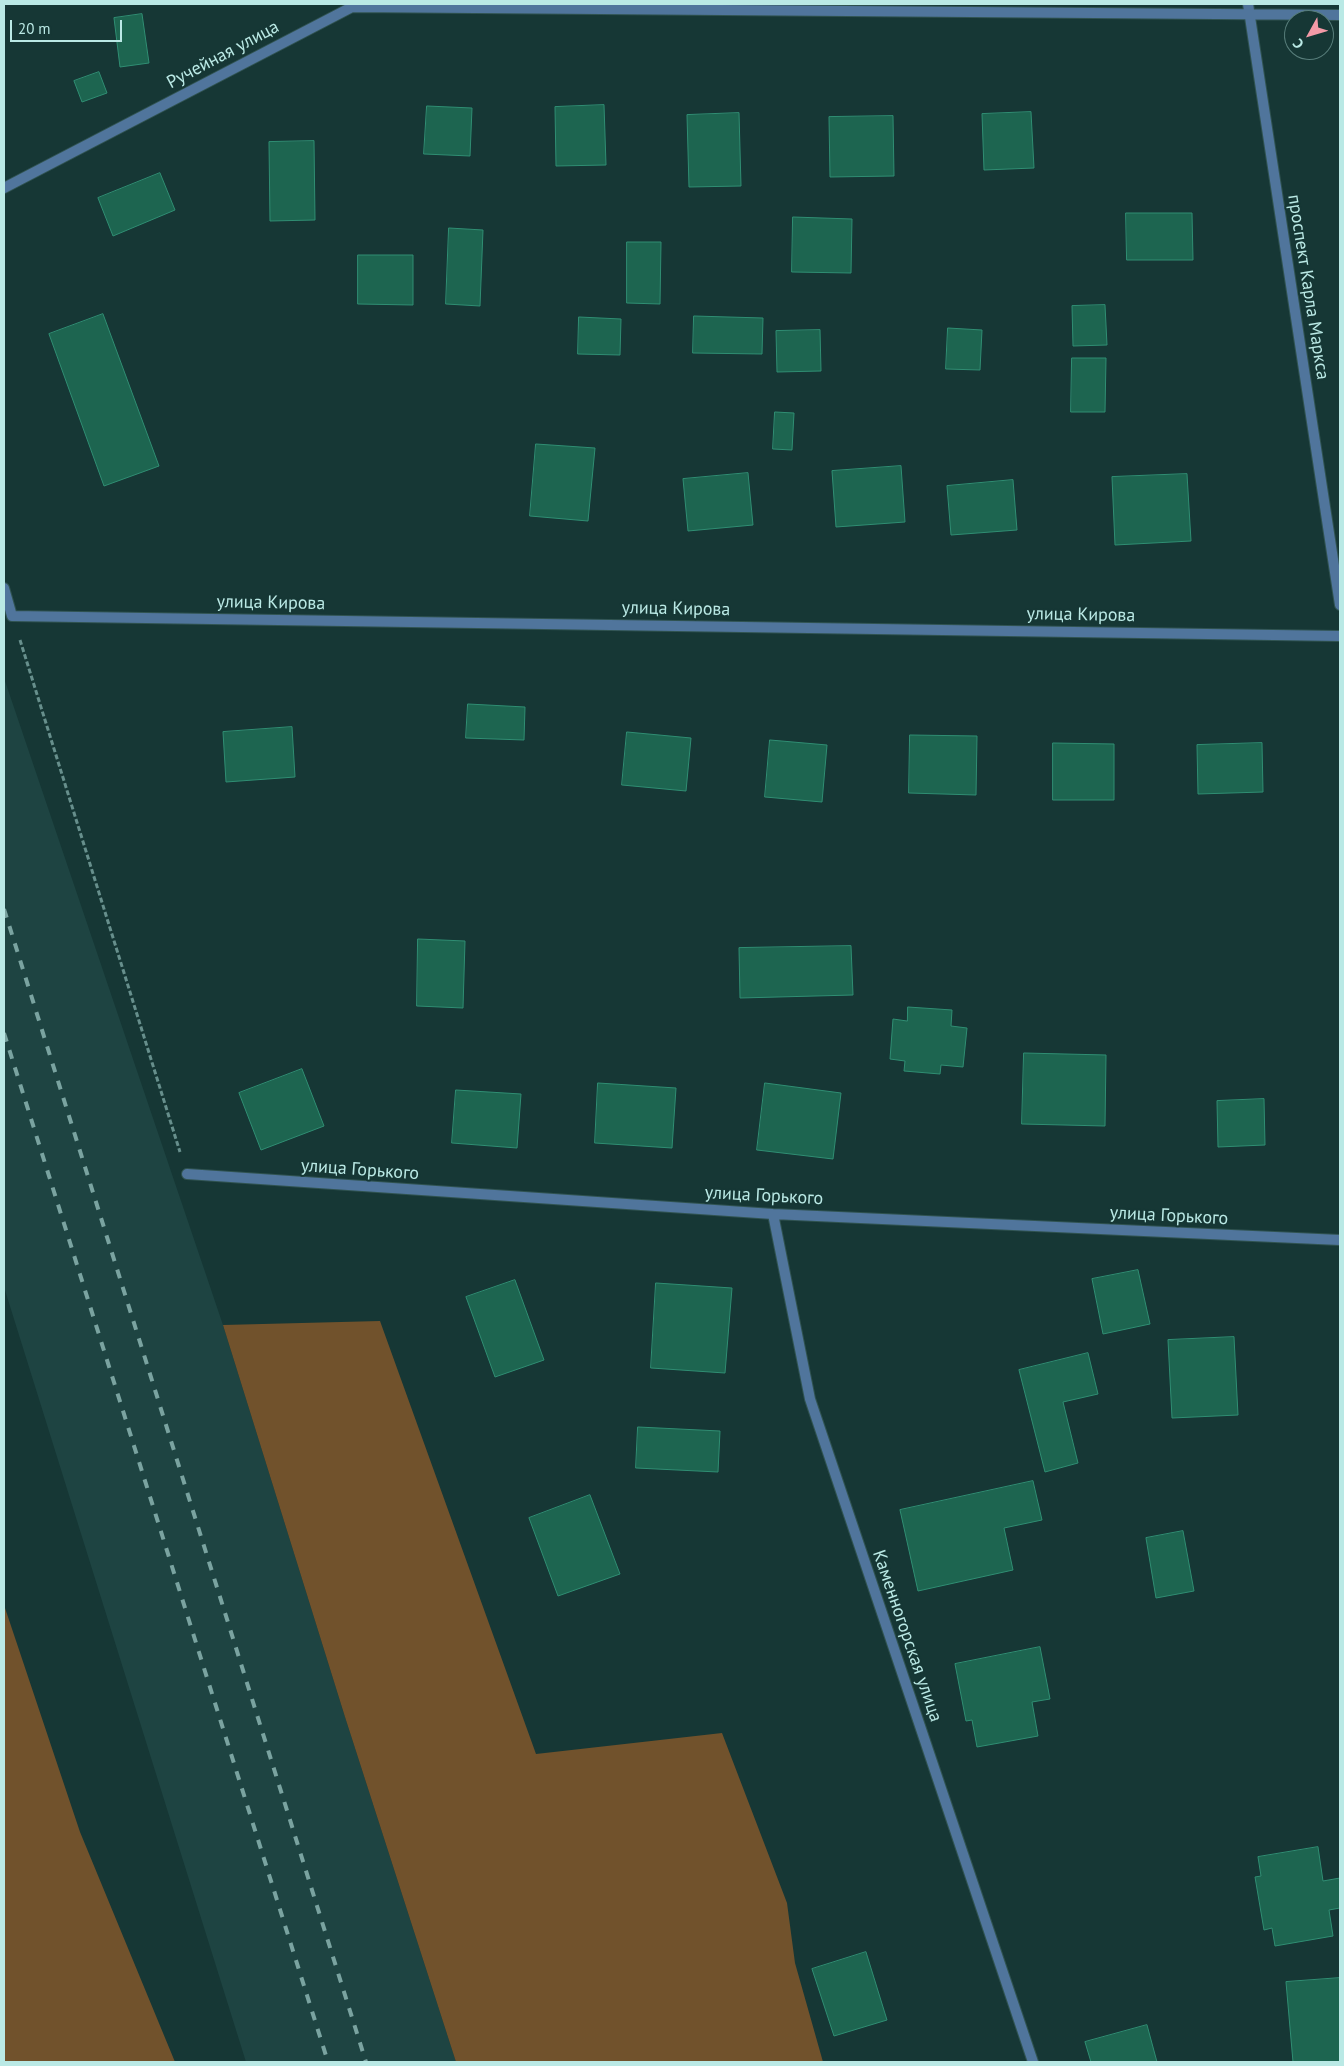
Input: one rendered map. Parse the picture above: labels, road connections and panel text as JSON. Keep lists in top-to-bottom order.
{
  "streets": {
    "street": [
      "Ручейная улица",
      "проспект Карла Маркса",
      "улица Кирова",
      "улица Горького",
      "Каменногорская улица"
    ]
  },
  "crossings": [
    ["Ручейная улица", "проспект Карла Маркса"],
    ["улица Горького", "Каменногорская улица"]
  ],
  "scale_bar": "20 m",
  "north": "bottom left"
}
